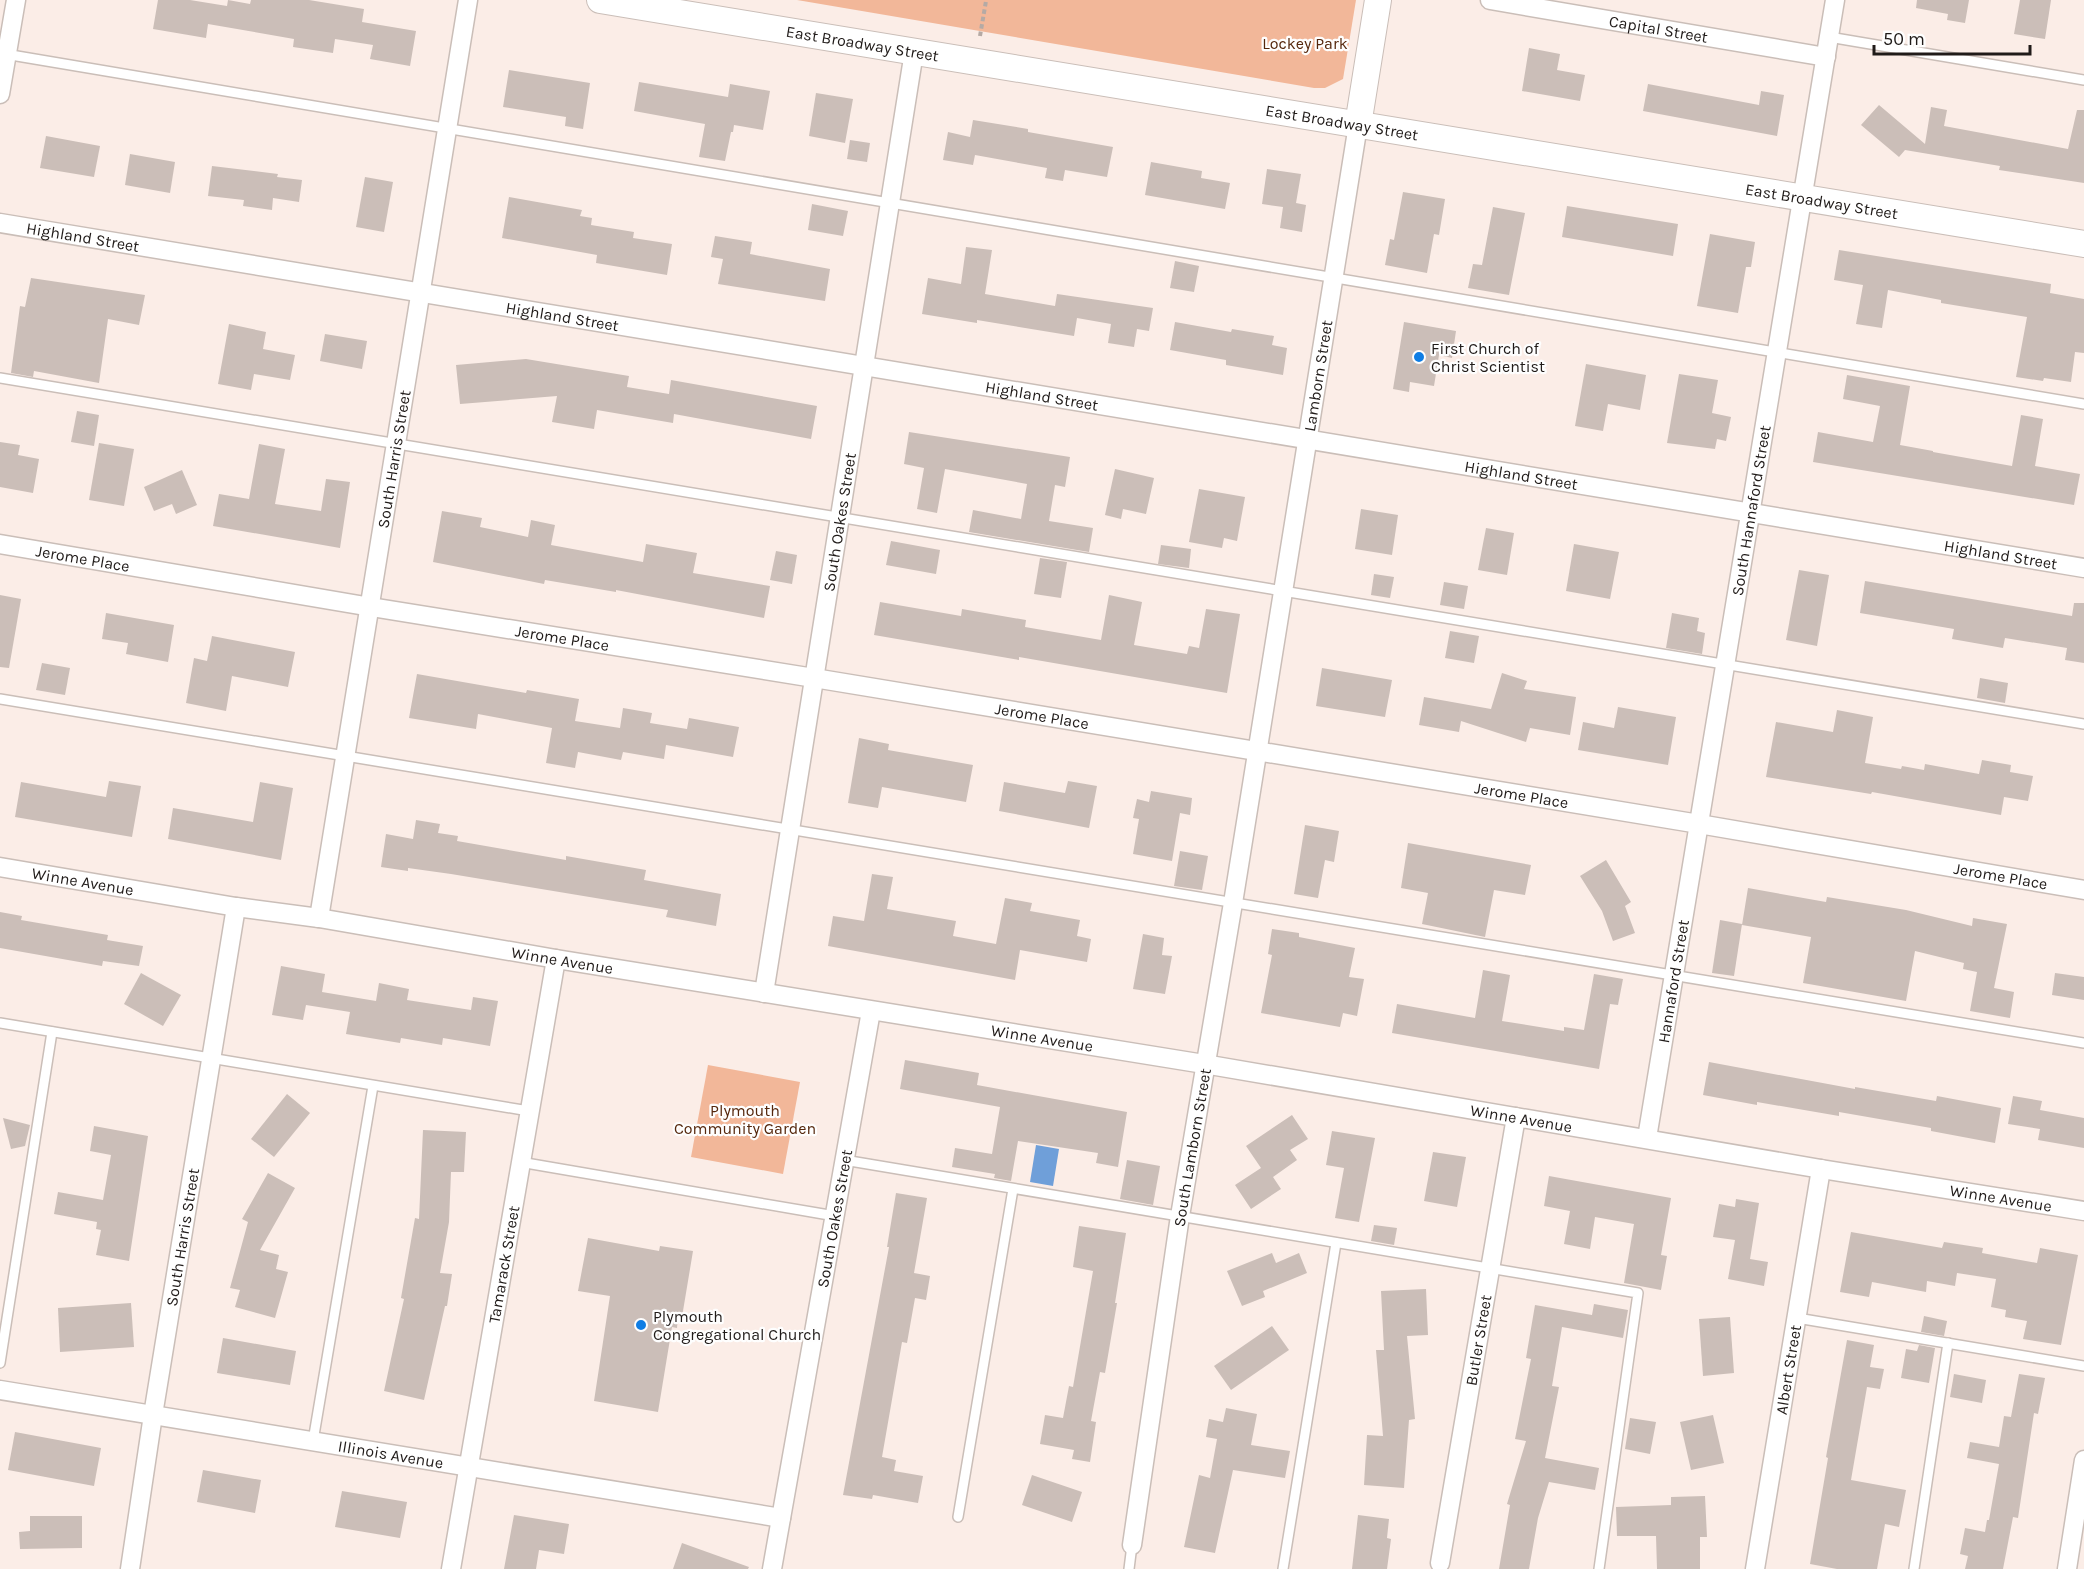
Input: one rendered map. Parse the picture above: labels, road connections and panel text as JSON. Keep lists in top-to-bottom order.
{
  "streets": {
    "street": [
      "Capital Street",
      "East Broadway Street",
      "Highland Street",
      "Lamborn Street",
      "South Harris Street",
      "South Hannaford Street",
      "South Oakes Street",
      "Jerome Place",
      "Winne Avenue",
      "Hannaford Street",
      "South Lamborn Street",
      "Tamarack Street",
      "Butler Street",
      "Albert Street",
      "Illinois Avenue"
    ]
  },
  "crossings": [
    ["Capital Street", "South Hannaford Street"],
    ["East Broadway Street", "Lamborn Street"],
    ["East Broadway Street", "South Hannaford Street"],
    ["East Broadway Street", "South Oakes Street"],
    ["Highland Street", "Lamborn Street"],
    ["Highland Street", "South Harris Street"],
    ["Highland Street", "South Hannaford Street"],
    ["Highland Street", "South Oakes Street"],
    ["Lamborn Street", "Jerome Place"],
    ["Lamborn Street", "South Lamborn Street"],
    ["South Harris Street", "Jerome Place"],
    ["South Harris Street", "Winne Avenue"],
    ["South Harris Street", "Illinois Avenue"],
    ["South Hannaford Street", "Jerome Place"],
    ["South Hannaford Street", "Hannaford Street"],
    ["South Oakes Street", "Jerome Place"],
    ["South Oakes Street", "Winne Avenue"],
    ["South Oakes Street", "Illinois Avenue"],
    ["Jerome Place", "Hannaford Street"],
    ["Jerome Place", "South Lamborn Street"],
    ["Winne Avenue", "Hannaford Street"],
    ["Winne Avenue", "South Lamborn Street"],
    ["Winne Avenue", "Tamarack Street"],
    ["Winne Avenue", "Butler Street"],
    ["Winne Avenue", "Albert Street"],
    ["Tamarack Street", "Illinois Avenue"]
  ],
  "parks": ["Lockey Park", "Plymouth Community Garden"],
  "places": ["First Church of Christ Scientist", "Plymouth Congregational Church"],
  "scale_bar": "50 m"
}
